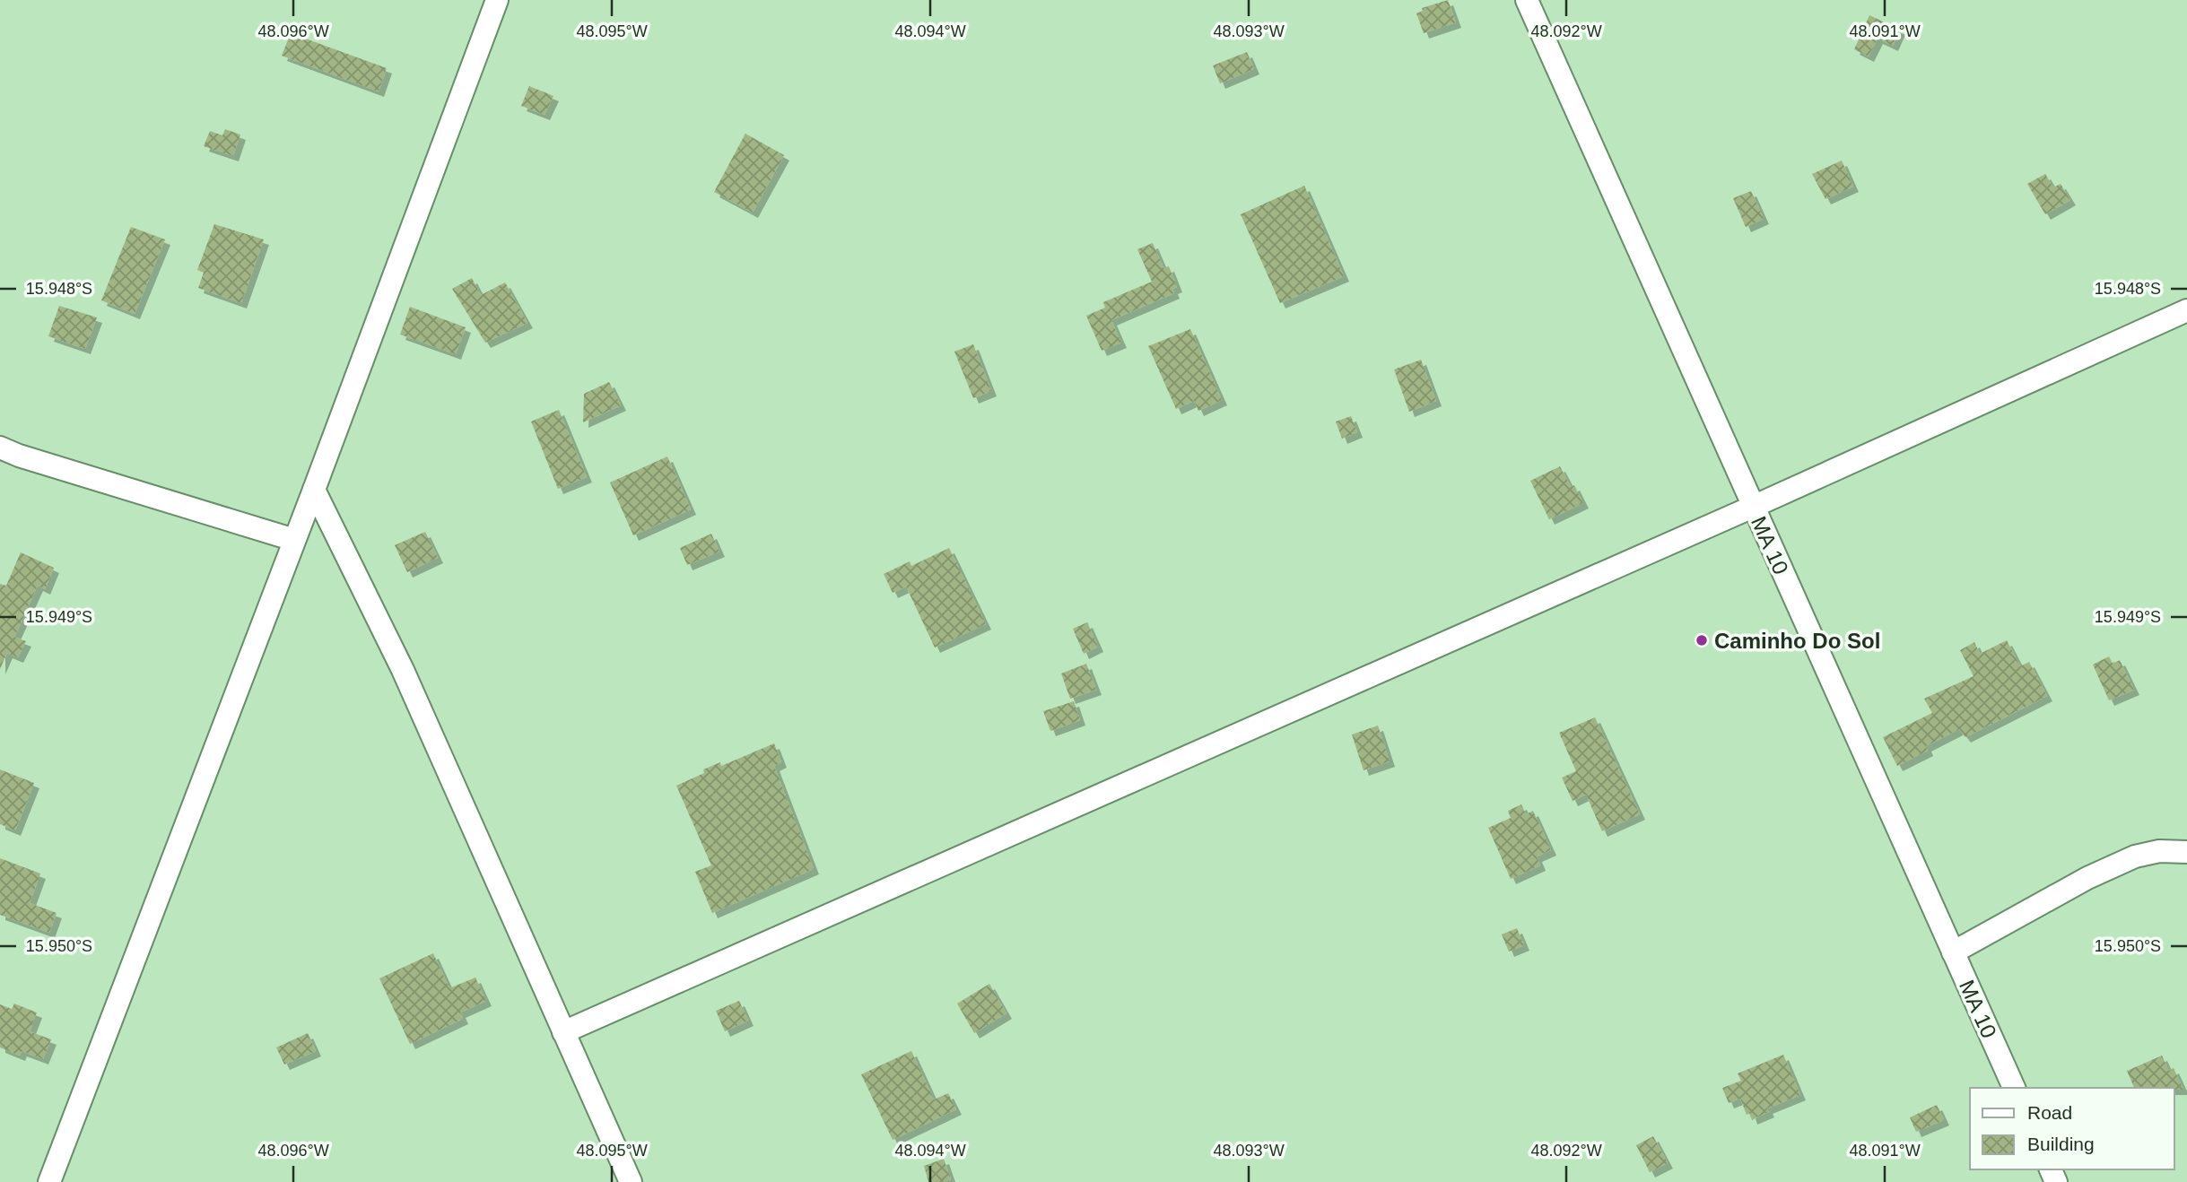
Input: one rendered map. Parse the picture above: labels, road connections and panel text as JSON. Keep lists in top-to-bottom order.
{
  "streets": {
    "street": ["MA 10"]
  },
  "places": ["Caminho Do Sol"],
  "legend": ["Road", "Building"],
  "coordinates": [
    "48.096°W",
    "48.095°W",
    "48.094°W",
    "48.093°W",
    "48.092°W",
    "48.091°W",
    "15.948°S",
    "15.949°S",
    "15.950°S"
  ]
}
